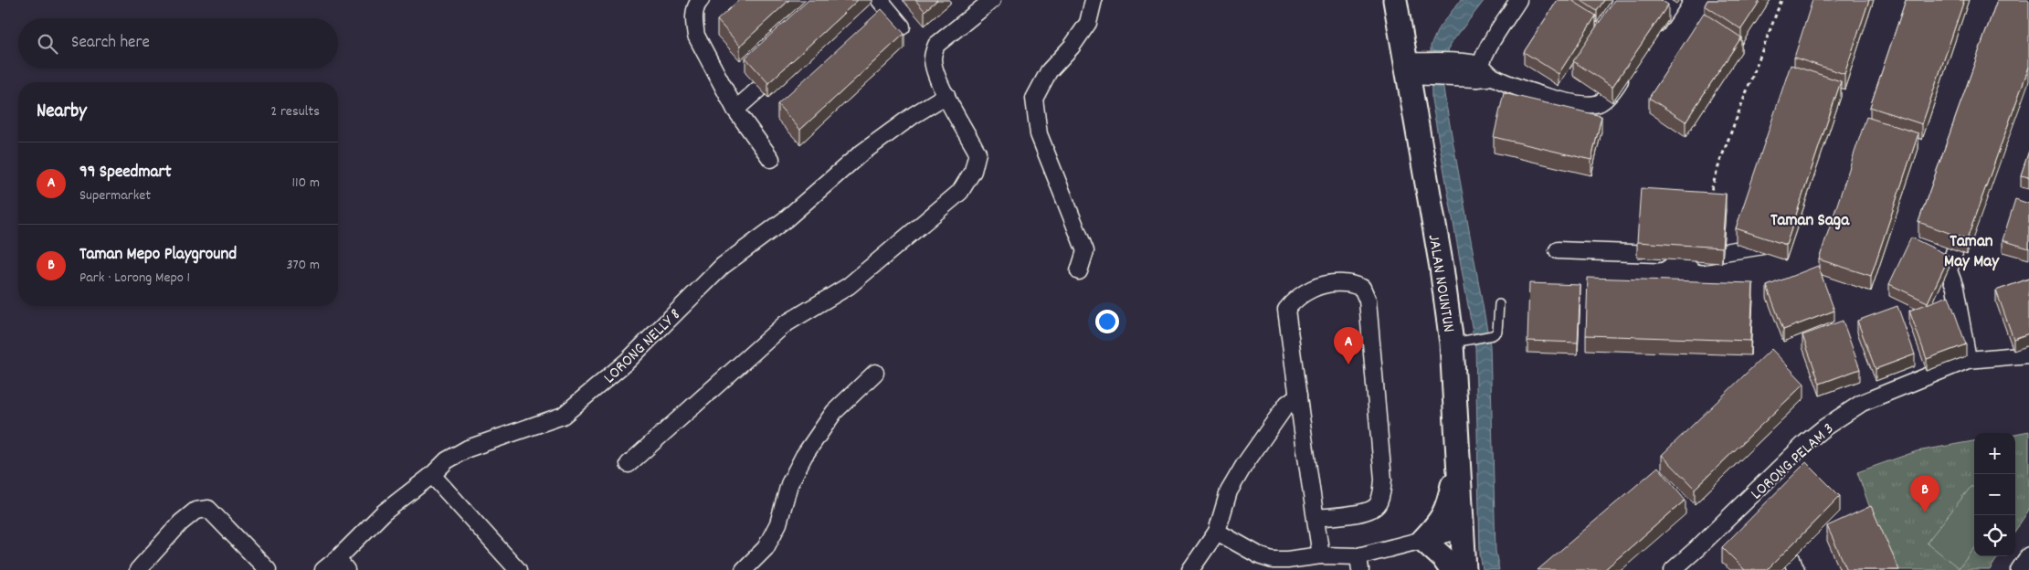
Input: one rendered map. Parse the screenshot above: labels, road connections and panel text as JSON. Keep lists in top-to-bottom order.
{
  "streets": {
    "street": ["JALAN NOUNTUN", "LORONG NELLY 8", "LORONG PELAM 3"]
  },
  "districts": ["Taman Saga", "Taman May May"],
  "page": {
    "search": "Search here",
    "heading": ["Nearby", "2 results"],
    "list": [
      {
        "mark": "A",
        "name": "99 Speedmart",
        "note": "Supermarket",
        "value": "110 m"
      },
      {
        "mark": "B",
        "name": "Taman Mepo Playground",
        "note": "Park · Lorong Mepo 1",
        "value": "370 m"
      }
    ],
    "pins": ["A", "B"],
    "map_buttons": ["+", "−"]
  }
}
